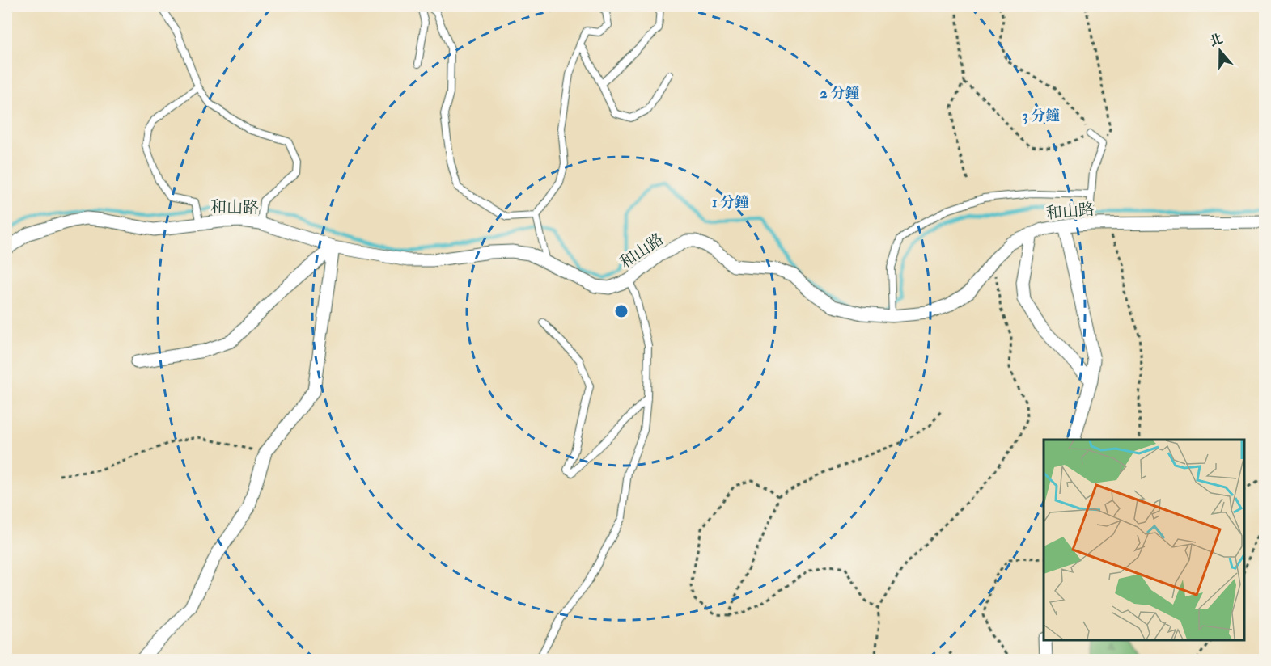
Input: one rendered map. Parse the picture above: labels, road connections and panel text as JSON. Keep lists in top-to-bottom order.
{
  "streets": {
    "street": ["和山路"]
  },
  "north": "top",
  "rings": ["2 分鐘", "3 分鐘", "1 分鐘"]
}
